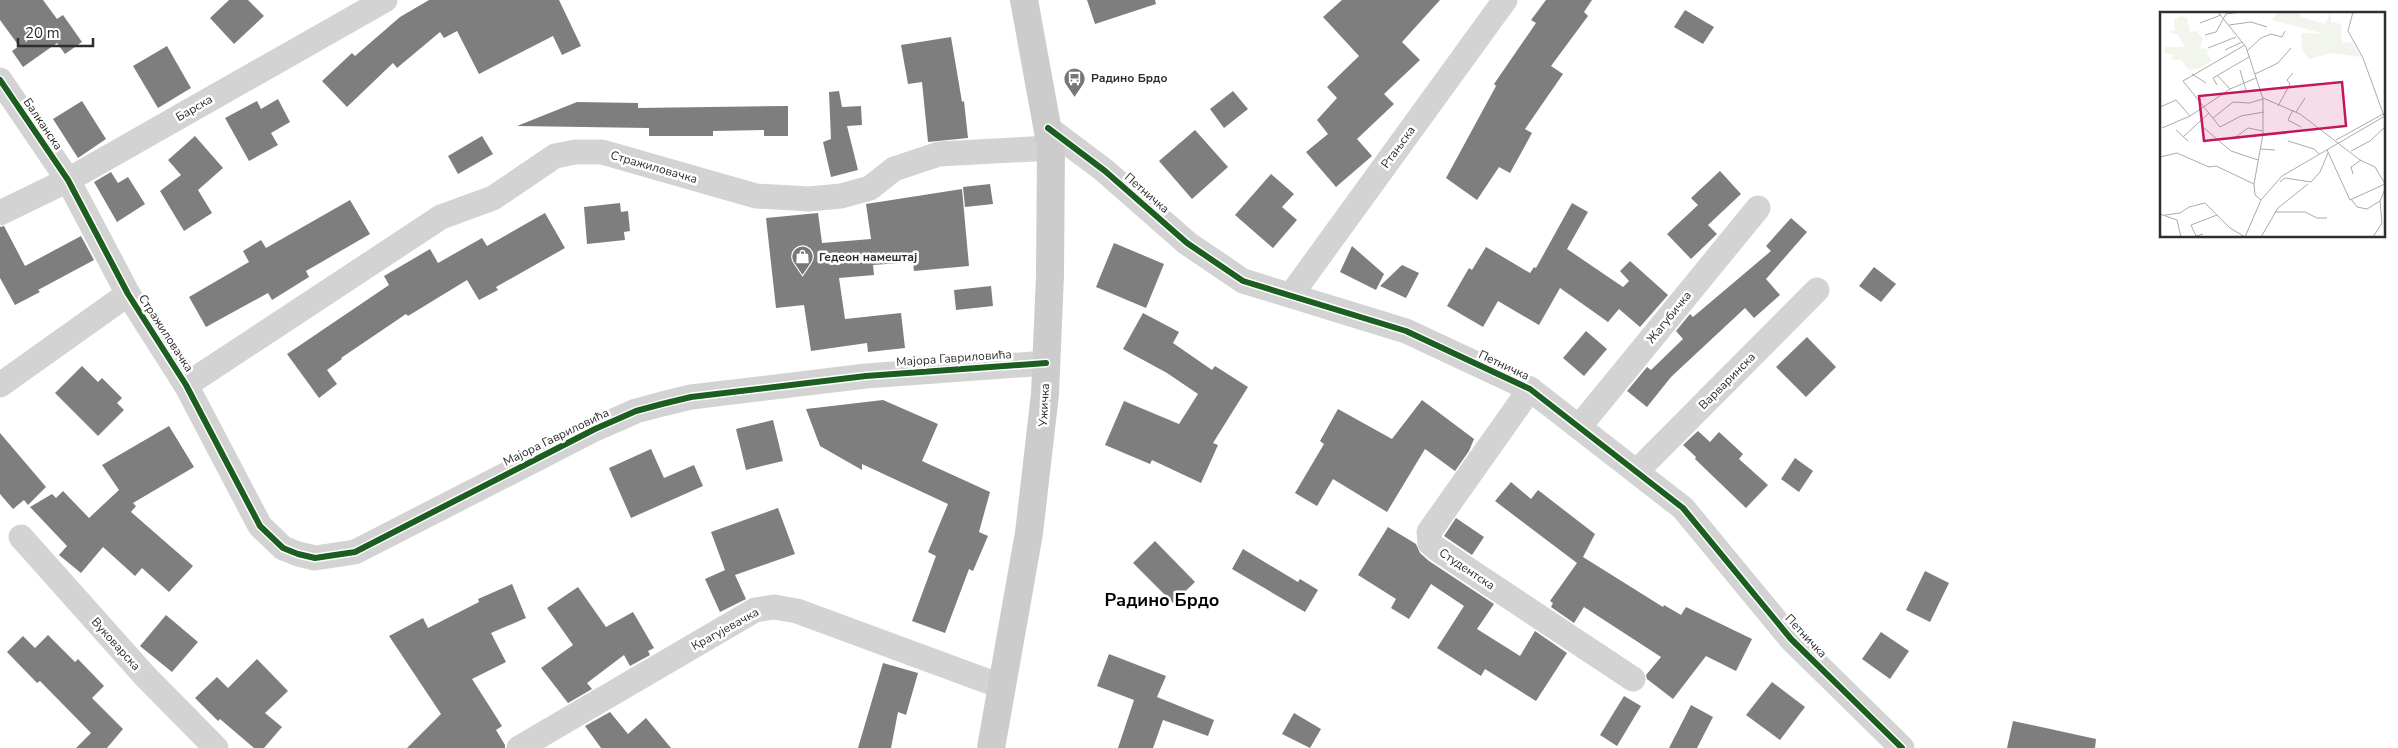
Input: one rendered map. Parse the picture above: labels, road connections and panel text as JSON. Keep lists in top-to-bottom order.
{
  "streets": {
    "main road": ["Ужичка"],
    "street": [
      "Барска",
      "Балканска",
      "Ртањска",
      "Стражиловачка",
      "Петничка",
      "Жагубичка",
      "Мајора Гавриловића",
      "Варваринска",
      "Студентска",
      "Крагујевачка",
      "Вуковарска"
    ]
  },
  "crossings": [
    ["Барска", "Балканска"],
    ["Балканска", "Стражиловачка"],
    ["Ртањска", "Петничка"],
    ["Стражиловачка", "Петничка"],
    ["Стражиловачка", "Мајора Гавриловића"],
    ["Стражиловачка", "Ужичка"],
    ["Петничка", "Жагубичка"],
    ["Петничка", "Варваринска"],
    ["Петничка", "Ужичка"],
    ["Петничка", "Студентска"],
    ["Мајора Гавриловића", "Ужичка"],
    ["Ужичка", "Крагујевачка"]
  ],
  "districts": ["Радино Брдо"],
  "places": {
    "bus stop": ["Радино Брдо"],
    "shop": ["Гедеон намештај"]
  },
  "scale_bar": "20 m"
}
